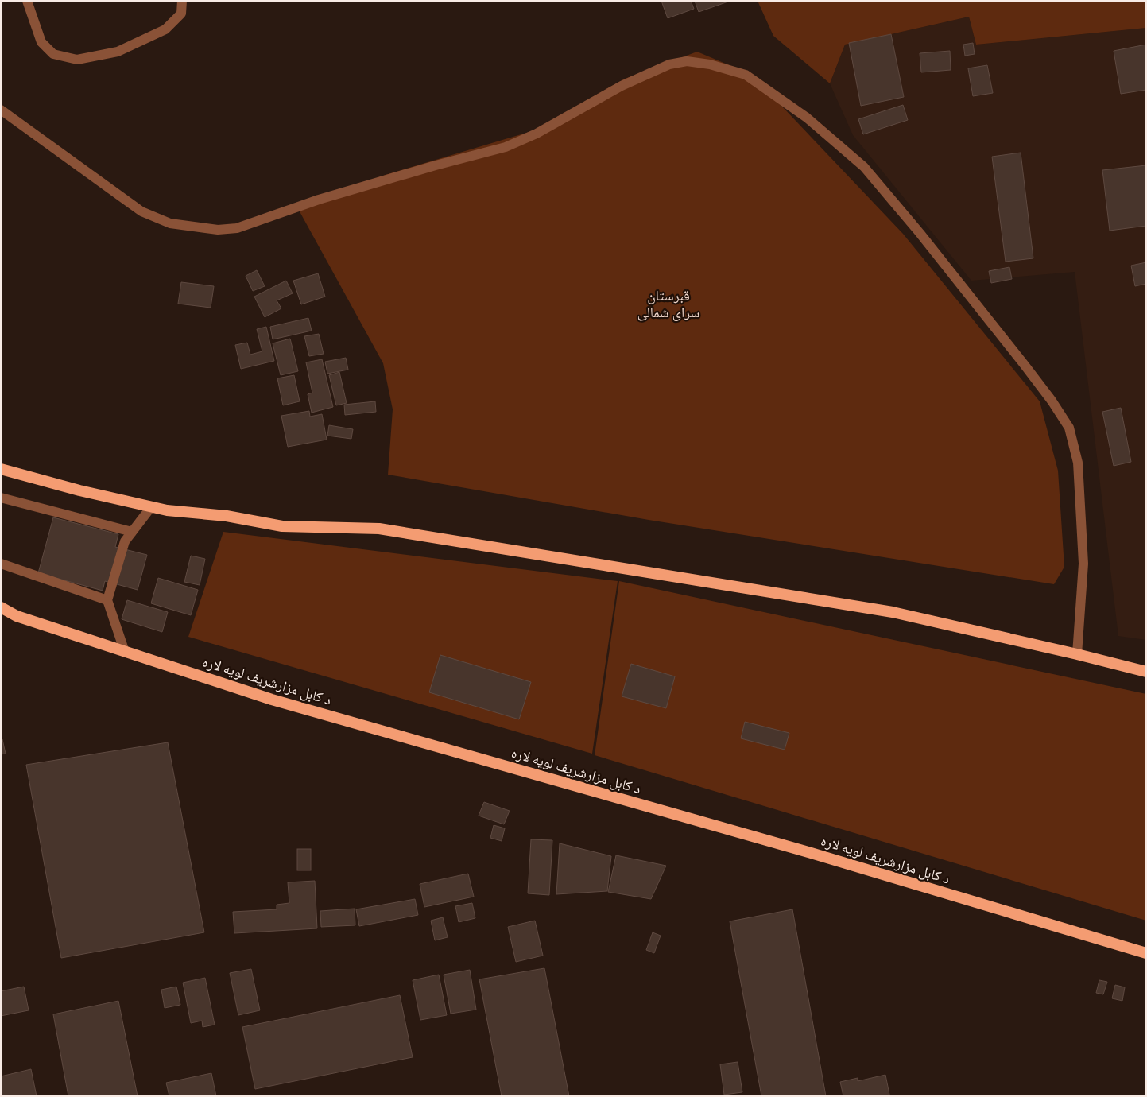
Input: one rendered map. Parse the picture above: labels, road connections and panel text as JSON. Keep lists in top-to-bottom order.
{
  "streets": {
    "highway": ["د کابل مزارشریف لویه لاره"]
  },
  "parks": ["قبرستان سرای شمالی"]
}
